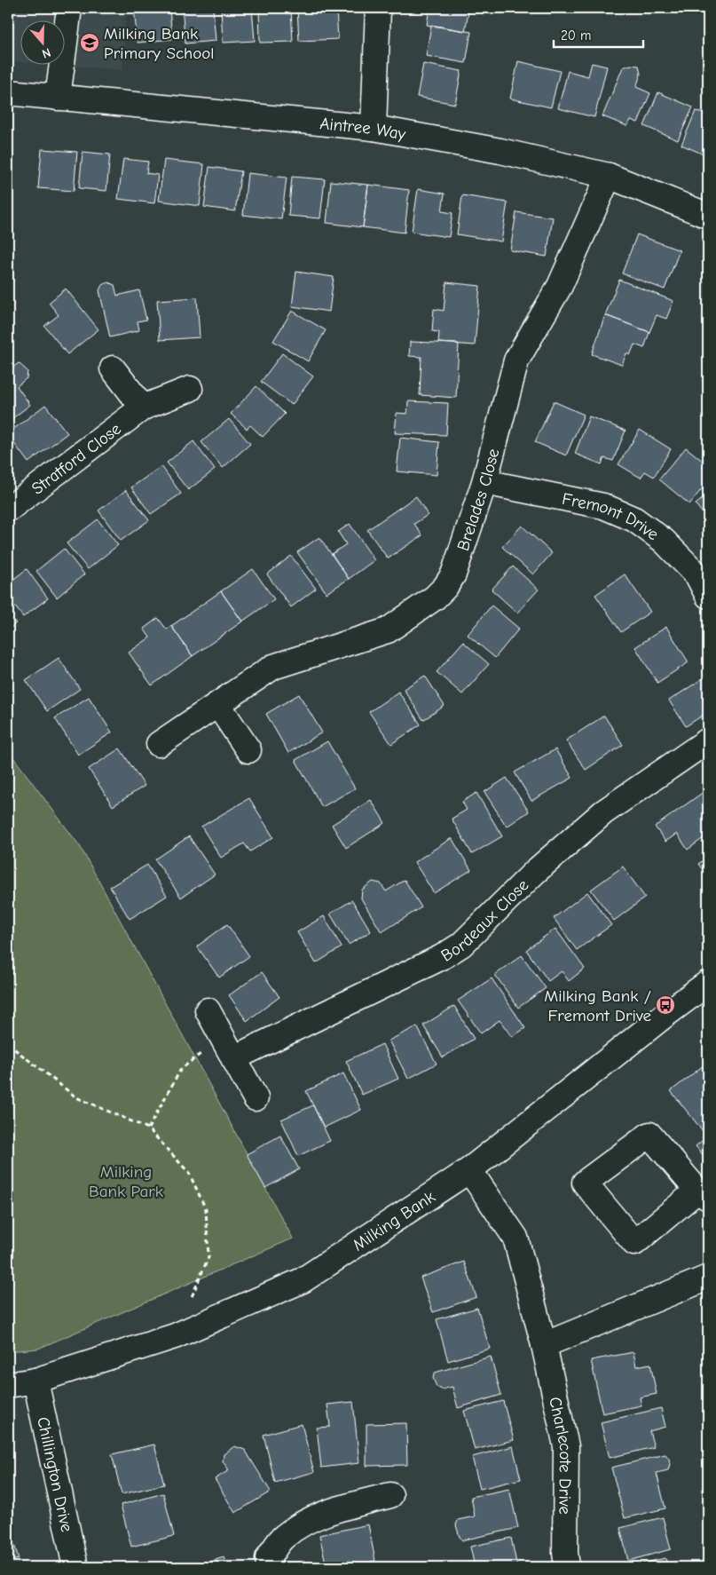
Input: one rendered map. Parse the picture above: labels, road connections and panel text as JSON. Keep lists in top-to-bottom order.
{
  "streets": {
    "street": [
      "Aintree Way",
      "Stratford Close",
      "Brelades Close",
      "Fremont Drive",
      "Bordeaux Close",
      "Milking Bank",
      "Charlecote Drive",
      "Chillington Drive"
    ]
  },
  "crossings": [
    ["Aintree Way", "Brelades Close"],
    ["Brelades Close", "Fremont Drive"],
    ["Milking Bank", "Charlecote Drive"],
    ["Milking Bank", "Chillington Drive"]
  ],
  "parks": ["Milking Bank Park"],
  "places": {
    "school or university": ["Milking Bank Primary School"],
    "bus stop": ["Milking Bank / Fremont Drive"]
  },
  "scale_bar": "20 m",
  "north": "bottom"
}
